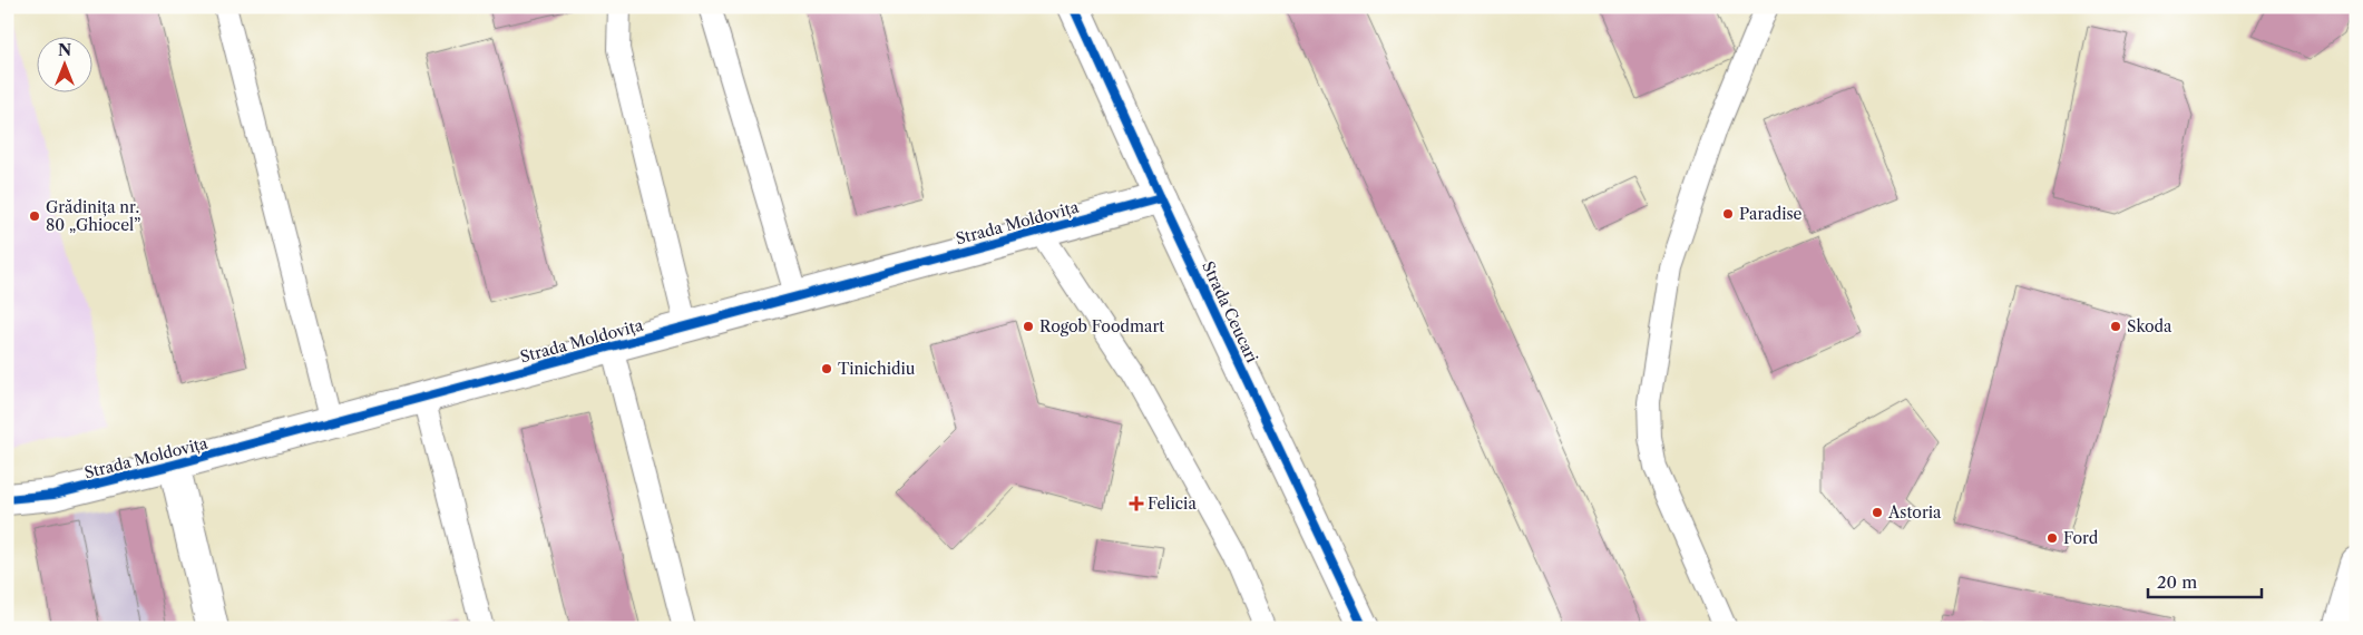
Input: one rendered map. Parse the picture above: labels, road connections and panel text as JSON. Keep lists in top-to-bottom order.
{
  "streets": {
    "main road": ["Strada Moldovița", "Strada Ceucari"]
  },
  "crossings": [
    ["Strada Moldovița", "Strada Ceucari"]
  ],
  "places": {
    "other": [
      "Paradise",
      "Grădinița nr. 80 „Ghiocel”",
      "Rogob Foodmart",
      "Skoda",
      "Tinichidiu",
      "Astoria",
      "Ford"
    ],
    "health": ["Felicia"]
  },
  "scale_bar": "20 m",
  "north": "top"
}
